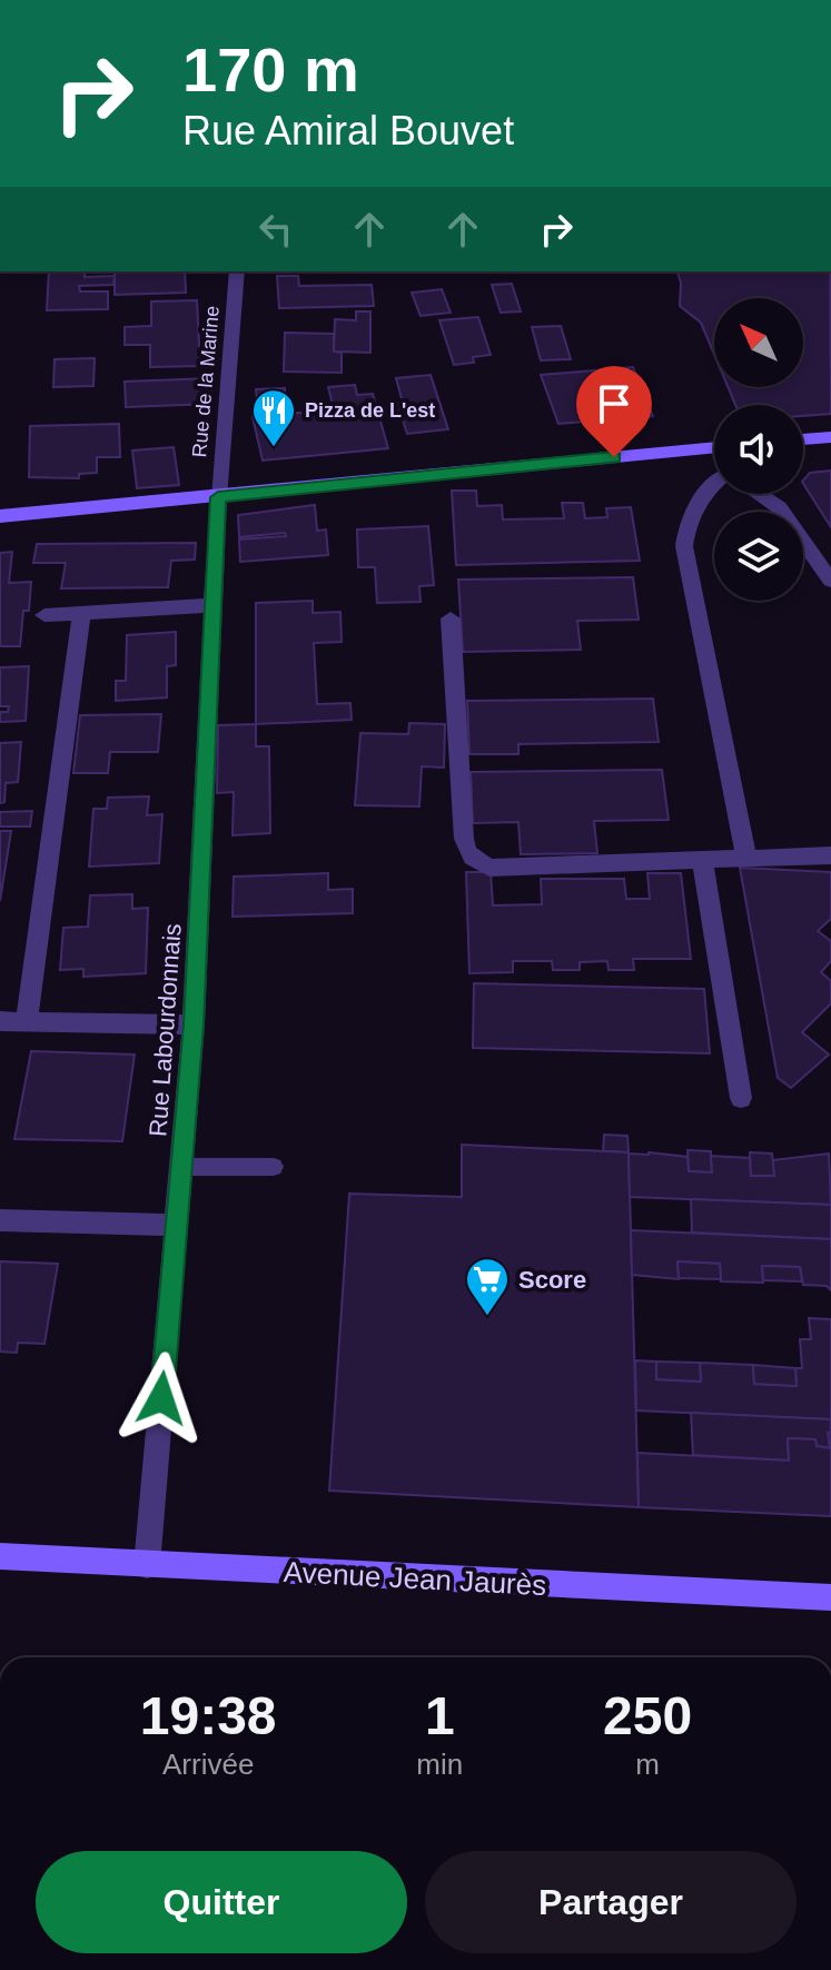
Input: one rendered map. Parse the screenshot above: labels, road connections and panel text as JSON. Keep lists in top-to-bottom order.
{
  "streets": {
    "main road": ["Avenue Jean Jaurès"],
    "street": ["Rue de la Marine", "Rue Labourdonnais"]
  },
  "crossings": [
    ["Rue de la Marine", "Rue Labourdonnais"],
    ["Rue Labourdonnais", "Avenue Jean Jaurès"]
  ],
  "places": {
    "restaurant": ["Pizza de L'est"],
    "supermarket": ["Score"]
  },
  "north": "top left",
  "page": {
    "turn": ["170 m", "Rue Amiral Bouvet"],
    "eta": [
      "19:38",
      "Arrivée",
      "1",
      "min",
      "250",
      "m"
    ],
    "buttons": ["Quitter", "Partager"]
  }
}
